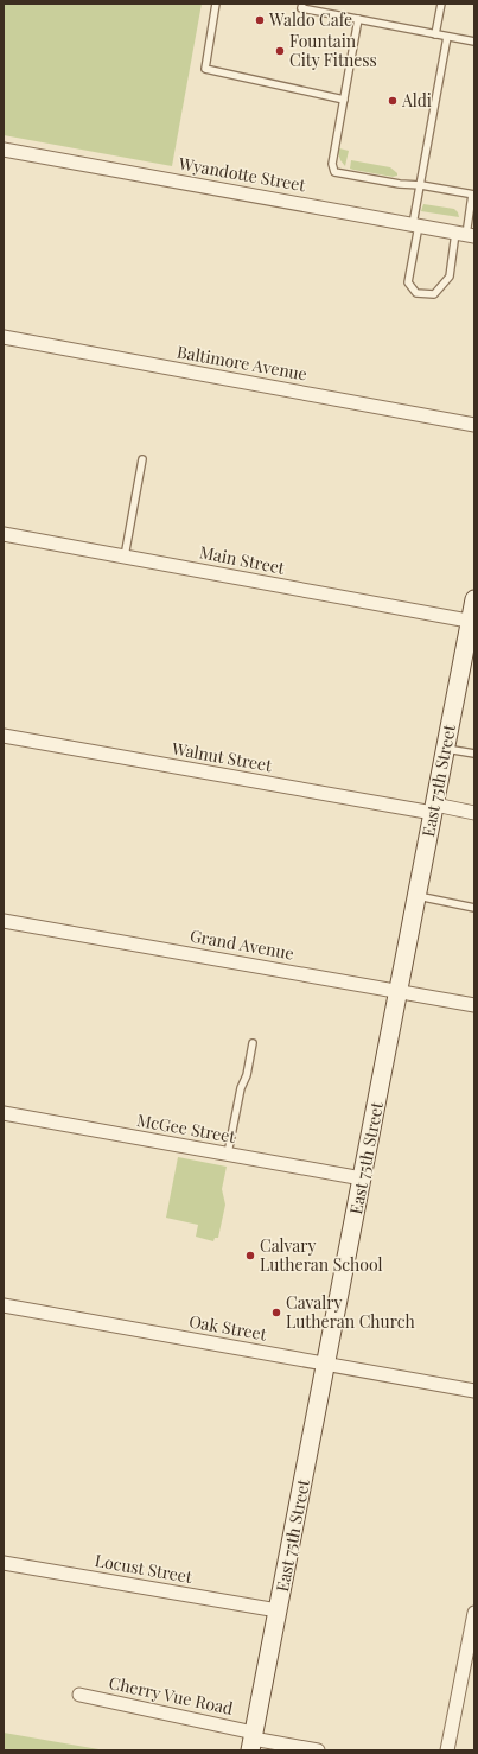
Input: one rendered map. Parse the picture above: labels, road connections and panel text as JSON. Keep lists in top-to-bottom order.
{
  "streets": {
    "main road": ["East 75th Street"],
    "street": [
      "Wyandotte Street",
      "Baltimore Avenue",
      "Main Street",
      "Walnut Street",
      "Grand Avenue",
      "McGee Street",
      "Oak Street",
      "Locust Street",
      "Cherry Vue Road"
    ]
  },
  "crossings": [
    ["Main Street", "East 75th Street"],
    ["Walnut Street", "East 75th Street"],
    ["East 75th Street", "Grand Avenue"],
    ["East 75th Street", "McGee Street"],
    ["East 75th Street", "Oak Street"],
    ["East 75th Street", "Locust Street"],
    ["East 75th Street", "Cherry Vue Road"]
  ],
  "places": [
    "Waldo Cafe",
    "Fountain City Fitness",
    "Aldi",
    "Calvary Lutheran School",
    "Cavalry Lutheran Church"
  ]
}
